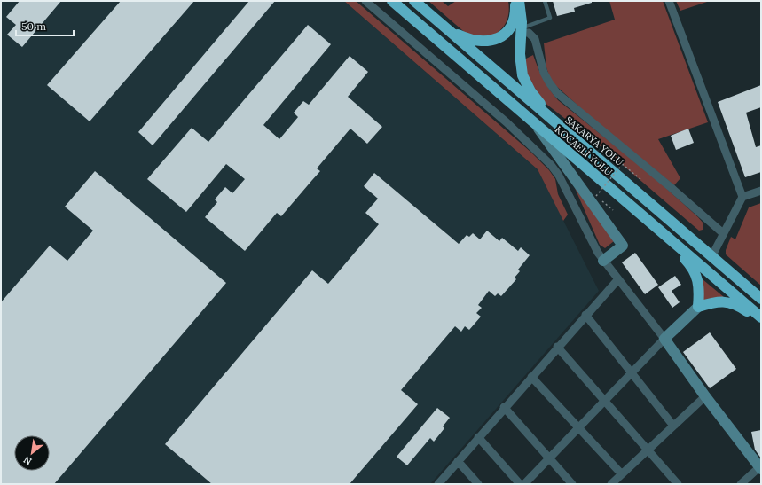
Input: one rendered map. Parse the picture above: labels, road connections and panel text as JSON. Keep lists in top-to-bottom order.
{
  "streets": {
    "highway": ["SAKARYA YOLU", "KOCAELİ YOLU"]
  },
  "scale_bar": "50 m",
  "north": "bottom left"
}
